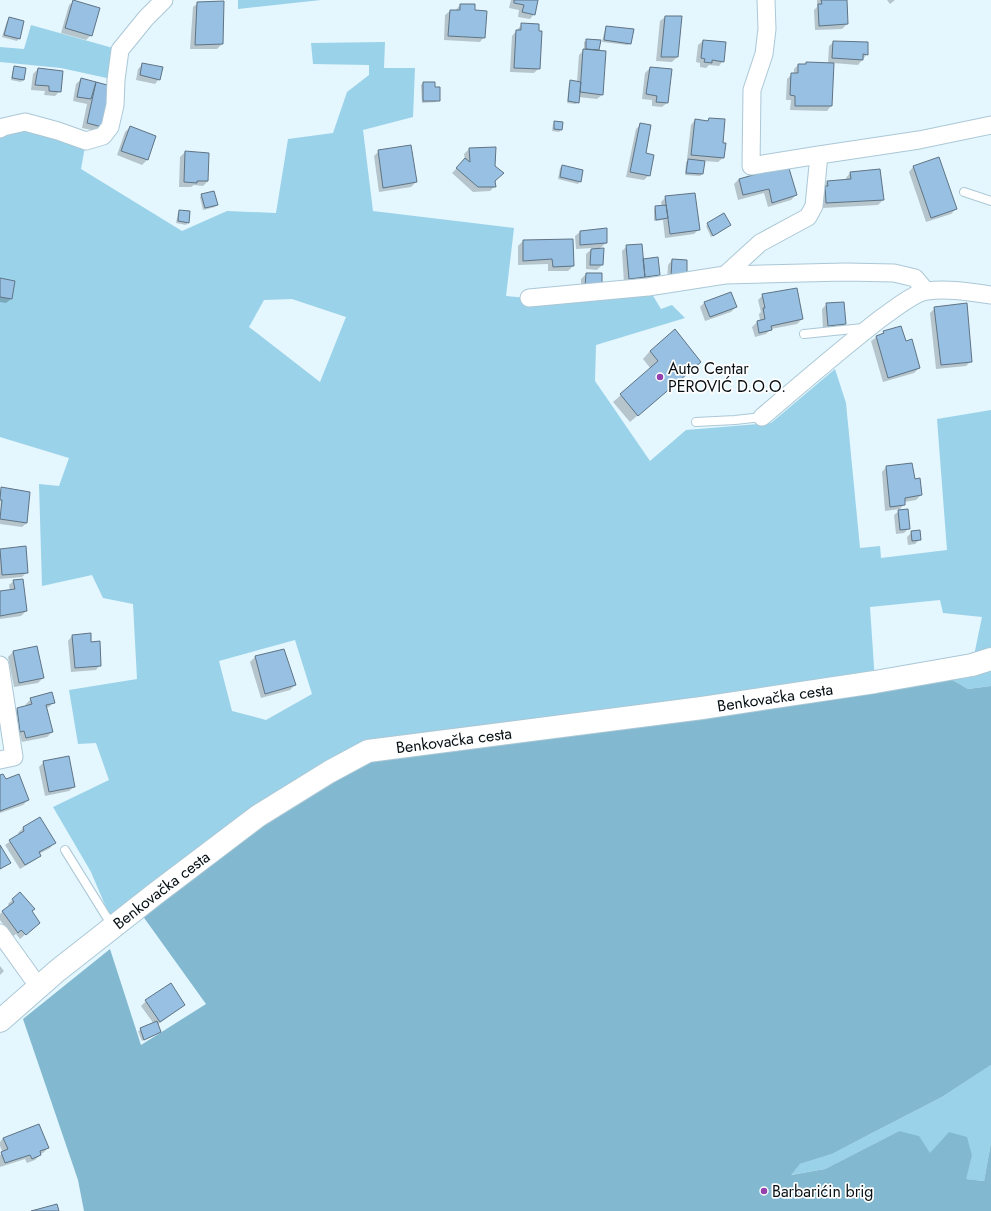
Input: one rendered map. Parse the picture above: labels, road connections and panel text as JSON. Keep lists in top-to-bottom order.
{
  "streets": {
    "main road": ["Benkovačka cesta"]
  },
  "places": ["Auto Centar PEROVIĆ D.O.O.", "Barbarićin brig"]
}
